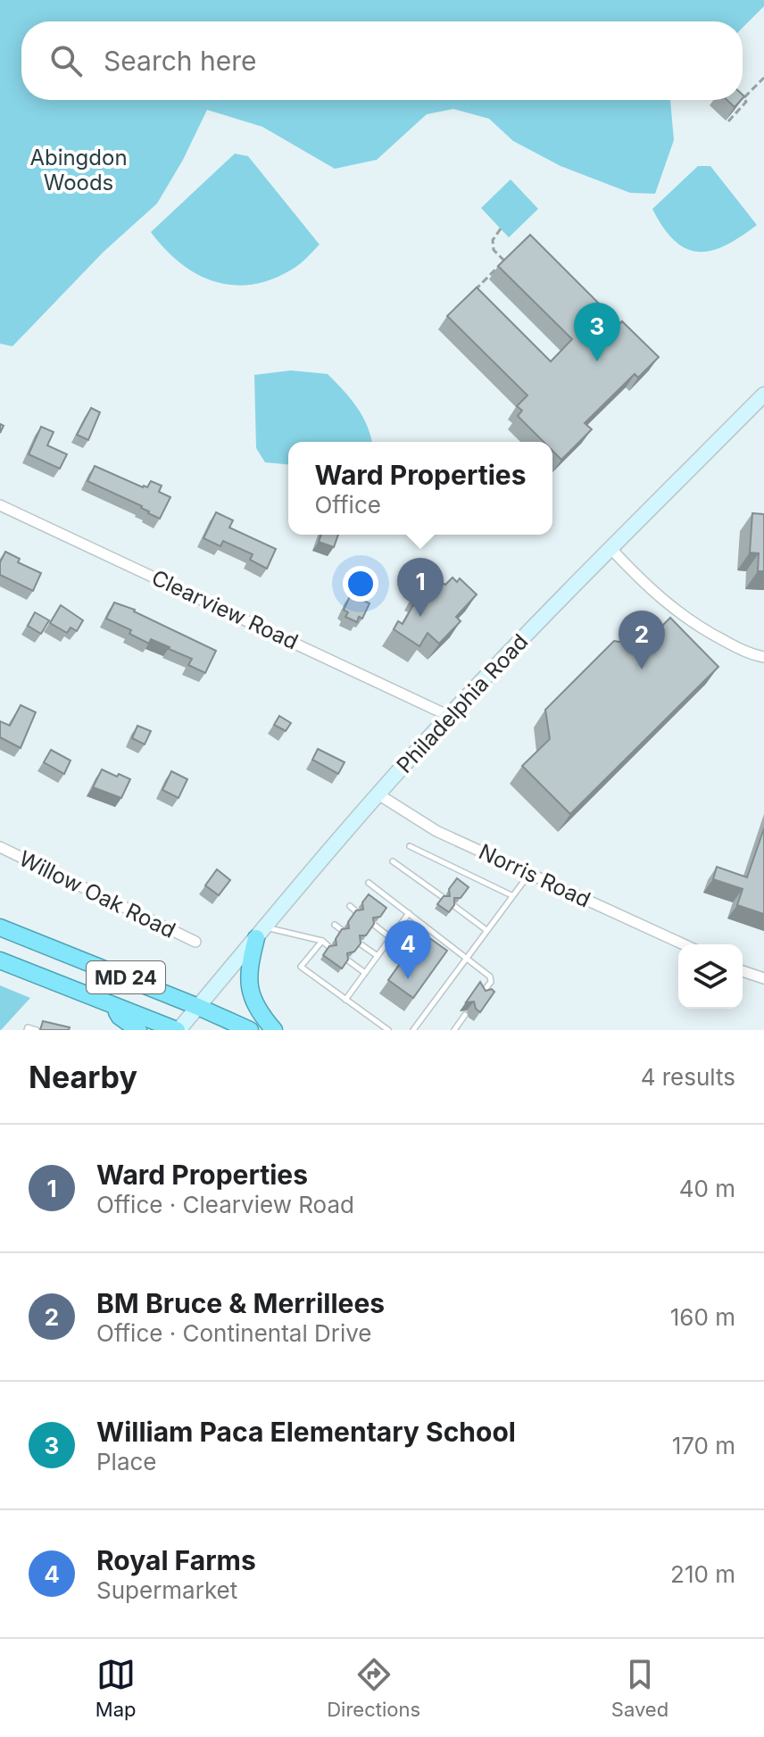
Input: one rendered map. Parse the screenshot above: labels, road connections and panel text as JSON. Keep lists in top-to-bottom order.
{
  "streets": {
    "highway": ["MD 24"],
    "main road": ["Philadelphia Road"],
    "street": ["Clearview Road", "Norris Road", "Willow Oak Road"]
  },
  "crossings": [
    ["Clearview Road", "Philadelphia Road"],
    ["Philadelphia Road", "Norris Road"],
    ["Philadelphia Road", "MD 24"]
  ],
  "parks": ["Abingdon Woods"],
  "page": {
    "search": "Search here",
    "pins": [
      "3",
      "1",
      "2",
      "4"
    ],
    "popup": ["Ward Properties", "Office"],
    "heading": ["Nearby", "4 results"],
    "list": [
      {
        "mark": "1",
        "name": "Ward Properties",
        "note": "Office · Clearview Road",
        "value": "40 m"
      },
      {
        "mark": "2",
        "name": "BM Bruce & Merrillees",
        "note": "Office · Continental Drive",
        "value": "160 m"
      },
      {
        "mark": "3",
        "name": "William Paca Elementary School",
        "note": "Place",
        "value": "170 m"
      },
      {
        "mark": "4",
        "name": "Royal Farms",
        "note": "Supermarket",
        "value": "210 m"
      }
    ],
    "nav": ["Map", "Directions", "Saved"]
  }
}
